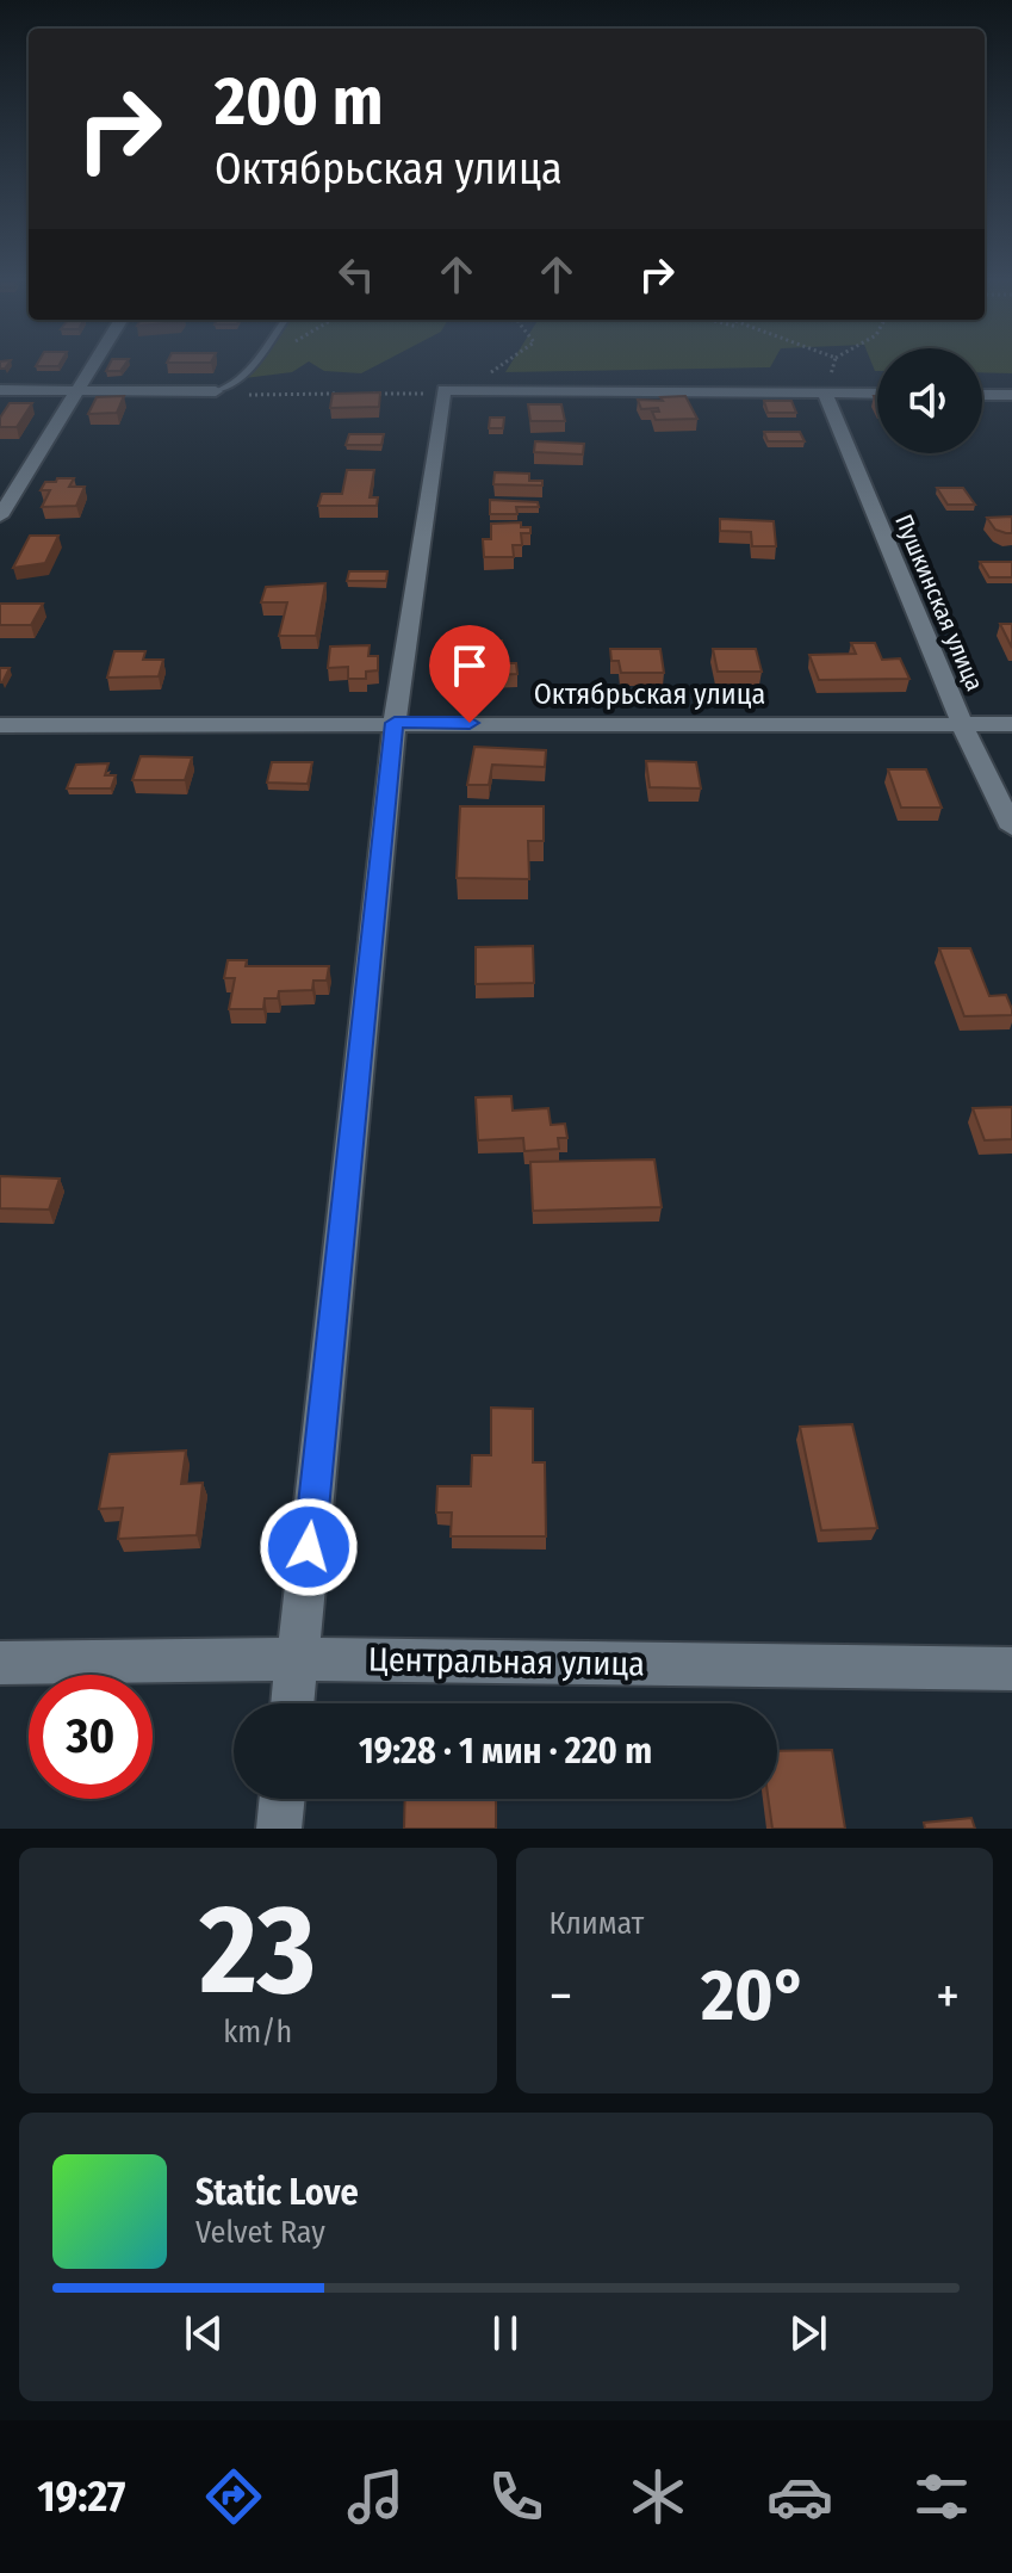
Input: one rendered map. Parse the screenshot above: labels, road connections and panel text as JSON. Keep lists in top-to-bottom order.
{
  "streets": {
    "street": ["Пушкинская улица", "Октябрьская улица", "Центральная улица"]
  },
  "crossings": [
    ["Пушкинская улица", "Октябрьская улица"]
  ],
  "page": {
    "turn": ["200 m", "Октябрьская улица"],
    "limit": "30",
    "trip": "19:28 · 1 мин · 220 m",
    "tile": [
      ["23", "km/h"],
      "Климат"
    ],
    "heat": ["−", "20°", "+"],
    "song": ["Static Love", "Velvet Ray"],
    "tabs": "19:27"
  }
}
